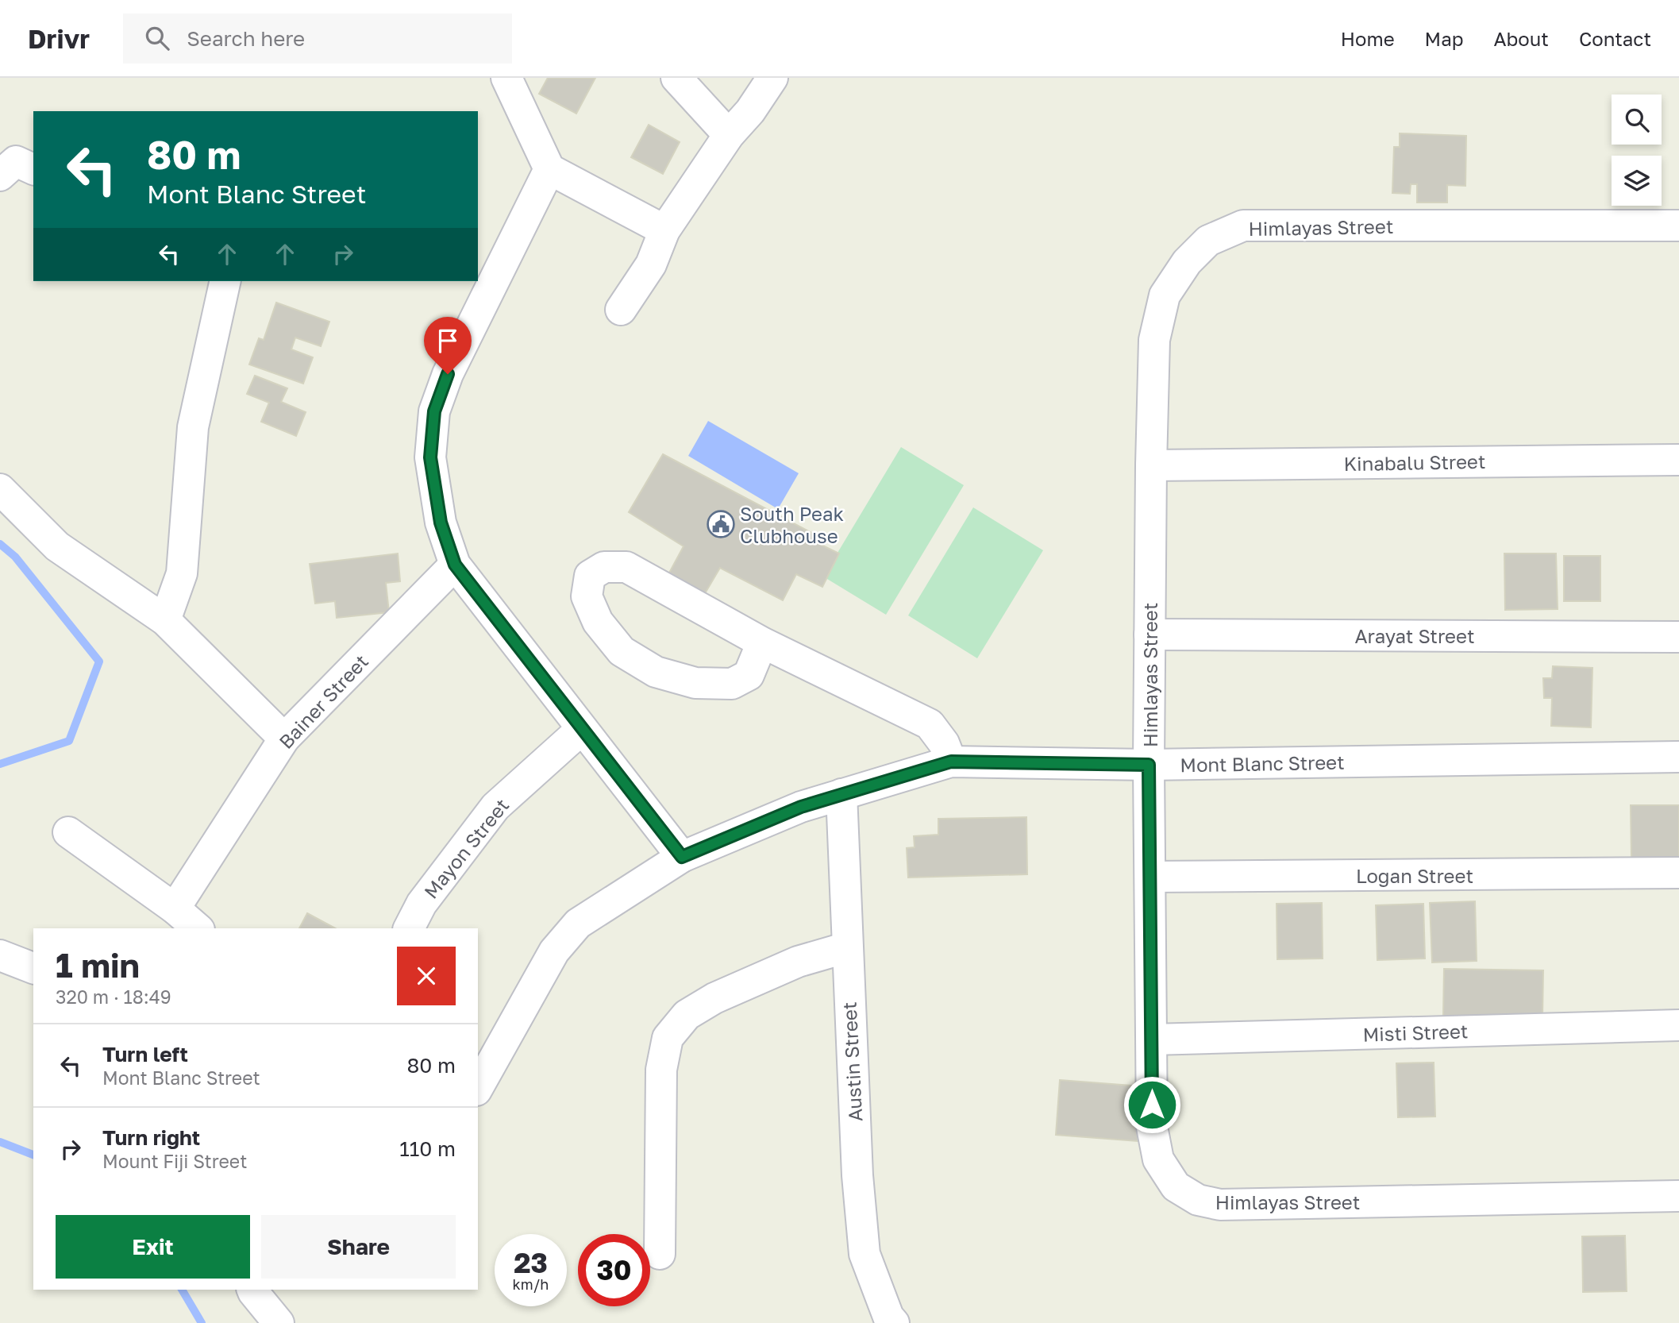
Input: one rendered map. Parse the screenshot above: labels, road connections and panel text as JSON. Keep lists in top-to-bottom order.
{
  "streets": {
    "street": [
      "Himlayas Street",
      "Kinabalu Street",
      "Arayat Street",
      "Bainer Street",
      "Mont Blanc Street",
      "Mayon Street",
      "Logan Street",
      "Misti Street",
      "Austin Street"
    ]
  },
  "crossings": [
    ["Himlayas Street", "Kinabalu Street"],
    ["Himlayas Street", "Arayat Street"],
    ["Himlayas Street", "Mont Blanc Street"],
    ["Himlayas Street", "Logan Street"],
    ["Himlayas Street", "Misti Street"],
    ["Mont Blanc Street", "Austin Street"]
  ],
  "places": {
    "public building": ["South Peak Clubhouse"]
  },
  "page": {
    "header": "Drivr",
    "search": "Search here",
    "nav": [
      "Home",
      "Map",
      "About",
      "Contact"
    ],
    "turn": ["80 m", "Mont Blanc Street"],
    "heading": ["1 min", "320 m · 18:49"],
    "list": [
      {
        "name": "Turn left",
        "note": "Mont Blanc Street",
        "value": "80 m"
      },
      {
        "name": "Turn right",
        "note": "Mount Fiji Street",
        "value": "110 m"
      }
    ],
    "buttons": ["Exit", "Share"],
    "speed": "23 km/h",
    "limit": "30"
  }
}
